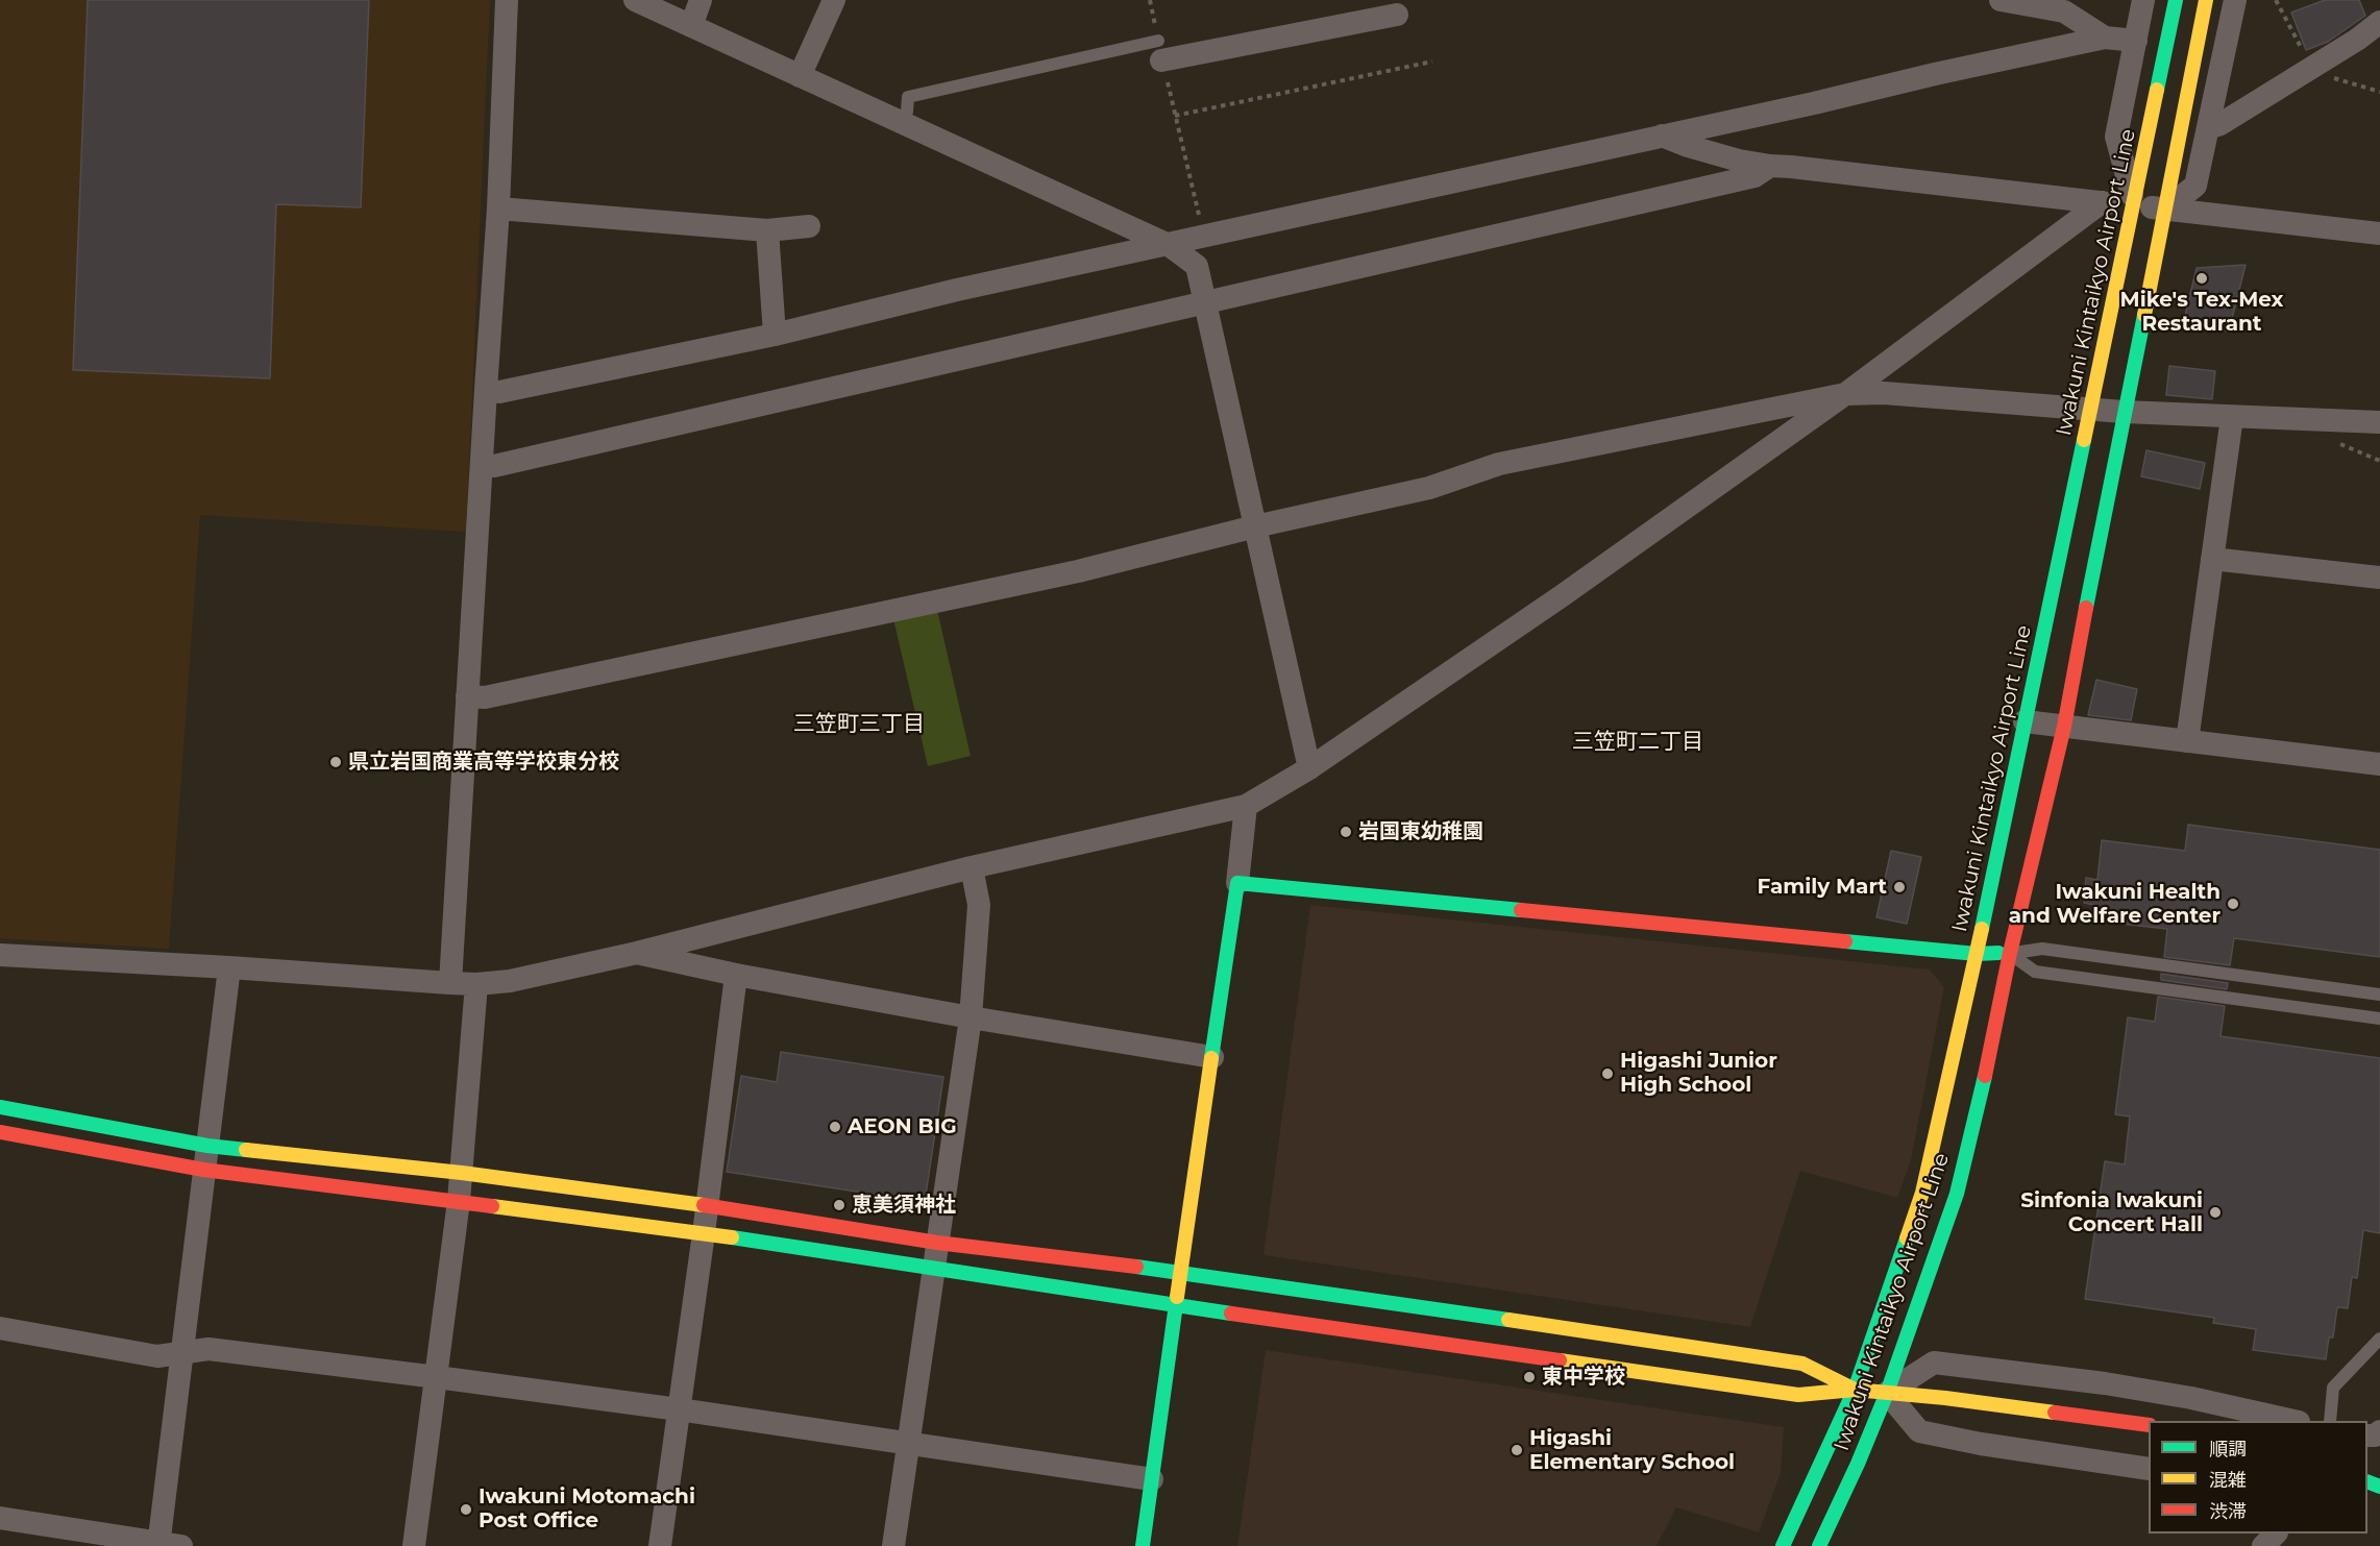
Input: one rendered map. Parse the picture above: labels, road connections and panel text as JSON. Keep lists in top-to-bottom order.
{
  "streets": {
    "street": ["Iwakuni Kintaikyo Airport Line"]
  },
  "districts": ["三笠町三丁目", "三笠町二丁目"],
  "places": [
    "Mike's Tex-Mex Restaurant",
    "県立岩国商業高等学校東分校",
    "岩国東幼稚園",
    "Family Mart",
    "Iwakuni Health and Welfare Center",
    "Higashi Junior High School",
    "AEON BIG",
    "恵美須神社",
    "Sinfonia Iwakuni Concert Hall",
    "東中学校",
    "Higashi Elementary School",
    "Iwakuni Motomachi Post Office"
  ],
  "legend": ["順調", "混雑", "渋滞"]
}
